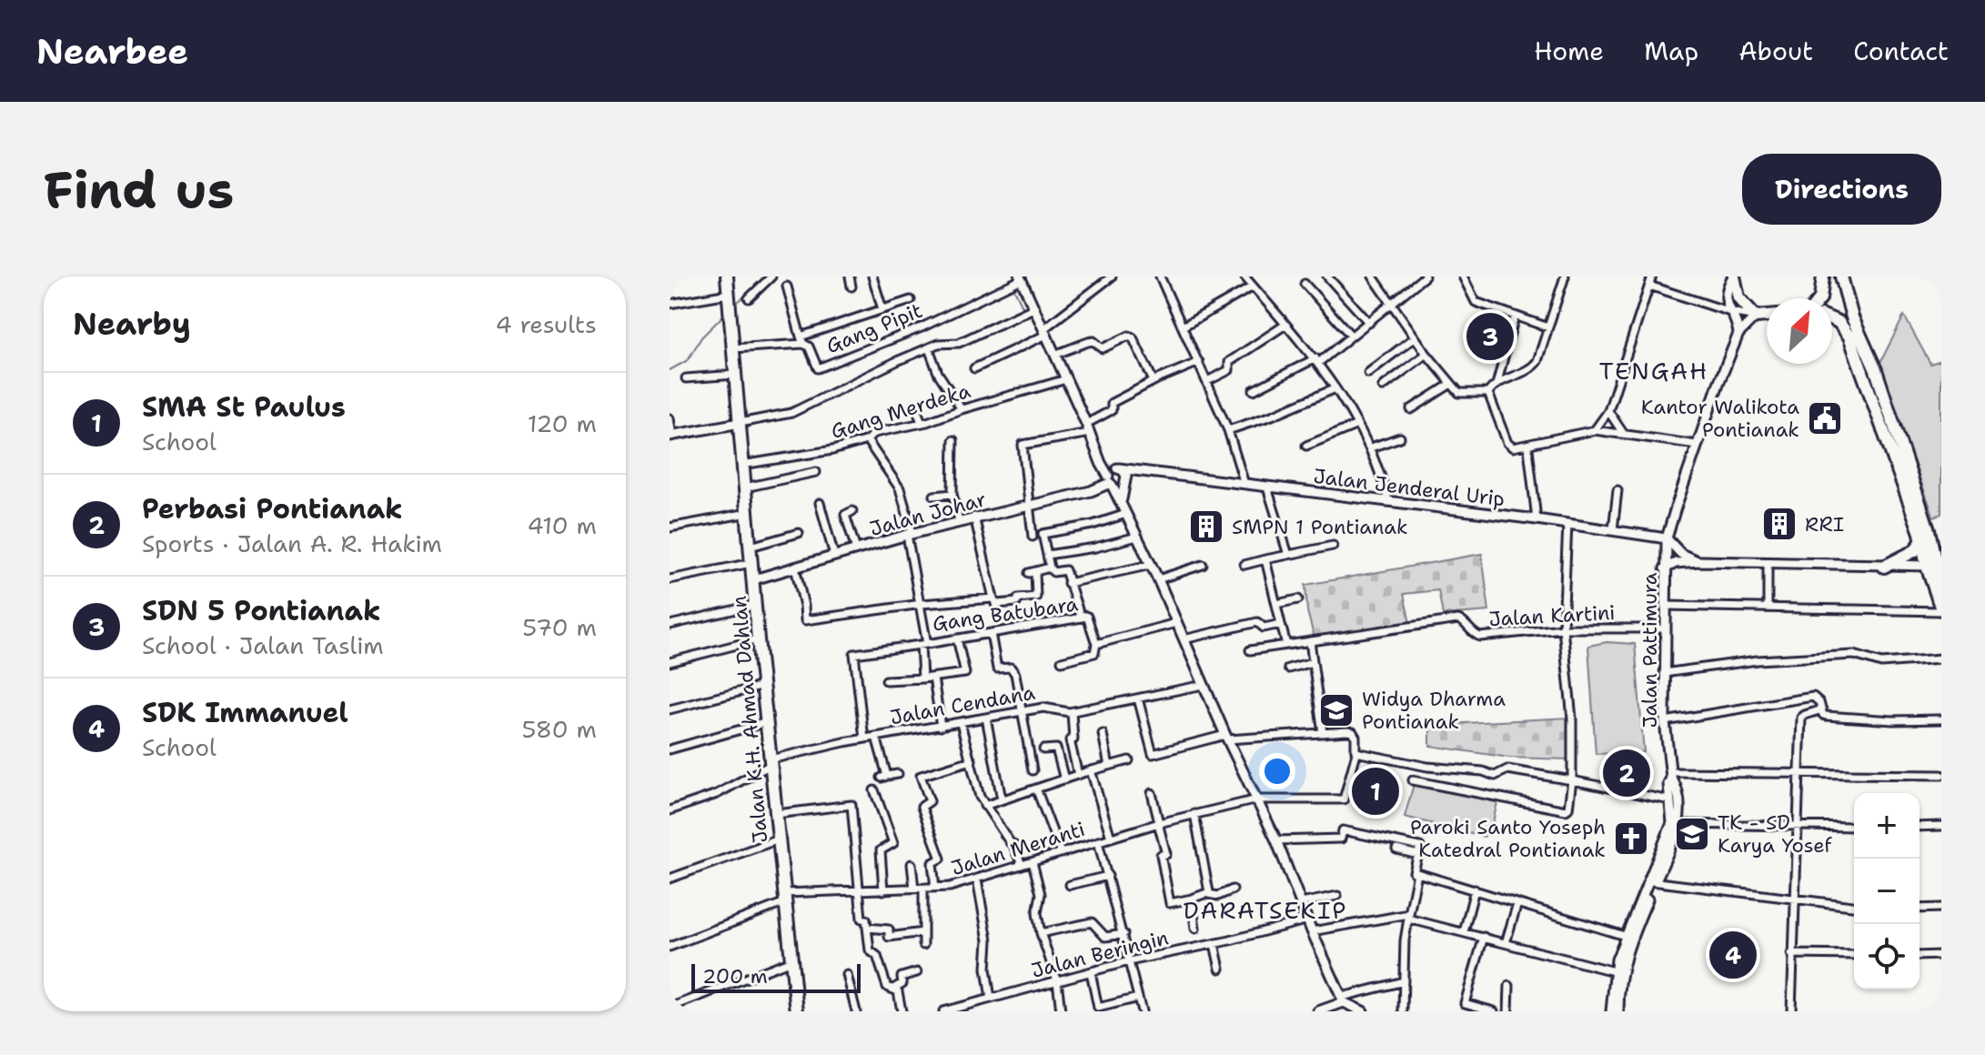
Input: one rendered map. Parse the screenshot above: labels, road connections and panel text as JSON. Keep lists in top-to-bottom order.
{
  "streets": {
    "main road": ["Jalan K.H. Ahmad Dahlan"],
    "street": [
      "Gang Pipit",
      "Gang Merdeka",
      "Jalan Jenderal Urip",
      "Jalan Johar",
      "Gang Batubara",
      "Jalan Kartini",
      "Jalan Pattimura",
      "Jalan Cendana",
      "Jalan Meranti",
      "Jalan Beringin"
    ]
  },
  "crossings": [
    ["Gang Merdeka", "Gang Batubara"],
    ["Gang Merdeka", "Jalan K.H. Ahmad Dahlan"],
    ["Jalan Jenderal Urip", "Jalan Pattimura"],
    ["Jalan Johar", "Gang Batubara"],
    ["Jalan Johar", "Jalan K.H. Ahmad Dahlan"],
    ["Jalan Kartini", "Jalan Pattimura"],
    ["Jalan Cendana", "Jalan K.H. Ahmad Dahlan"],
    ["Jalan K.H. Ahmad Dahlan", "Jalan Meranti"]
  ],
  "districts": ["TENGAH", "DARATSEKIP"],
  "places": {
    "public building": ["Kantor Walikota Pontianak"],
    "building": ["RRI", "SMPN 1 Pontianak"],
    "school or university": ["Widya Dharma Pontianak", "TK - SD Karya Yosef"],
    "church": ["Paroki Santo Yoseph Katedral Pontianak"]
  },
  "scale_bar": "200 m",
  "north": "top right",
  "page": {
    "header": "Nearbee",
    "nav": [
      "Home",
      "Map",
      "About",
      "Contact"
    ],
    "buttons": "Directions",
    "title": "Find us",
    "heading": ["Nearby", "4 results"],
    "pins": [
      "3",
      "2",
      "1",
      "4"
    ],
    "list": [
      {
        "mark": "1",
        "name": "SMA St Paulus",
        "note": "School",
        "value": "120 m"
      },
      {
        "mark": "2",
        "name": "Perbasi Pontianak",
        "note": "Sports · Jalan A. R. Hakim",
        "value": "410 m"
      },
      {
        "mark": "3",
        "name": "SDN 5 Pontianak",
        "note": "School · Jalan Taslim",
        "value": "570 m"
      },
      {
        "mark": "4",
        "name": "SDK Immanuel",
        "note": "School",
        "value": "580 m"
      }
    ],
    "map_buttons": ["+", "−"],
    "scale": "200 m"
  }
}
